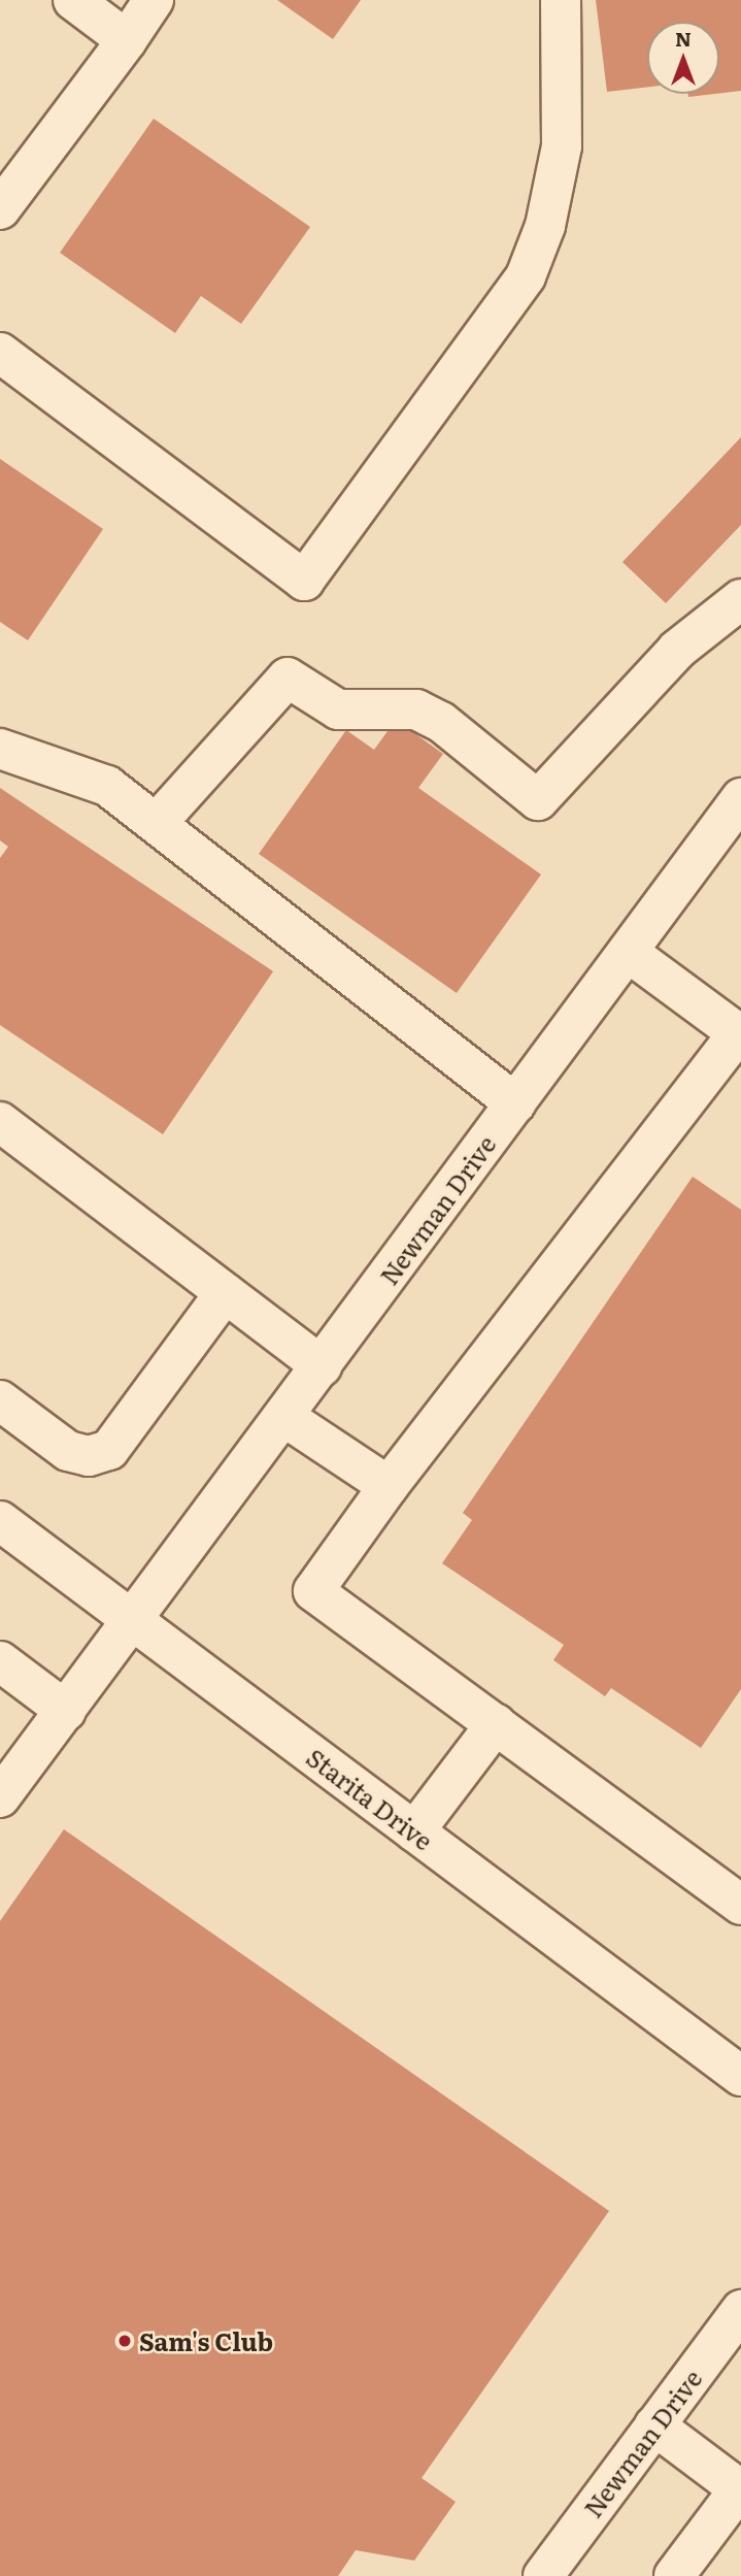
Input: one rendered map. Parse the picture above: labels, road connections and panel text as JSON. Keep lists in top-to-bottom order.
{
  "streets": {
    "street": ["Newman Drive", "Starita Drive"]
  },
  "crossings": [
    ["Newman Drive", "Starita Drive"]
  ],
  "places": ["Sam's Club"],
  "north": "top"
}
